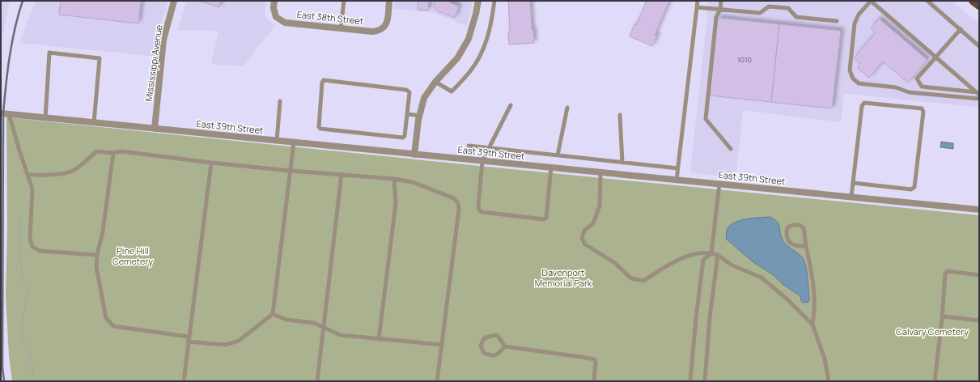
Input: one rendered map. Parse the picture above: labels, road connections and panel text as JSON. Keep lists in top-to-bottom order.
{
  "streets": {
    "street": ["East 38th Street", "Mississippi Avenue", "East 39th Street"]
  },
  "crossings": [
    ["Mississippi Avenue", "East 39th Street"]
  ],
  "parks": ["Pine Hill Cemetery", "Davenport Memorial Park", "Calvary Cemetery"],
  "house_numbers": ["1010"]
}
